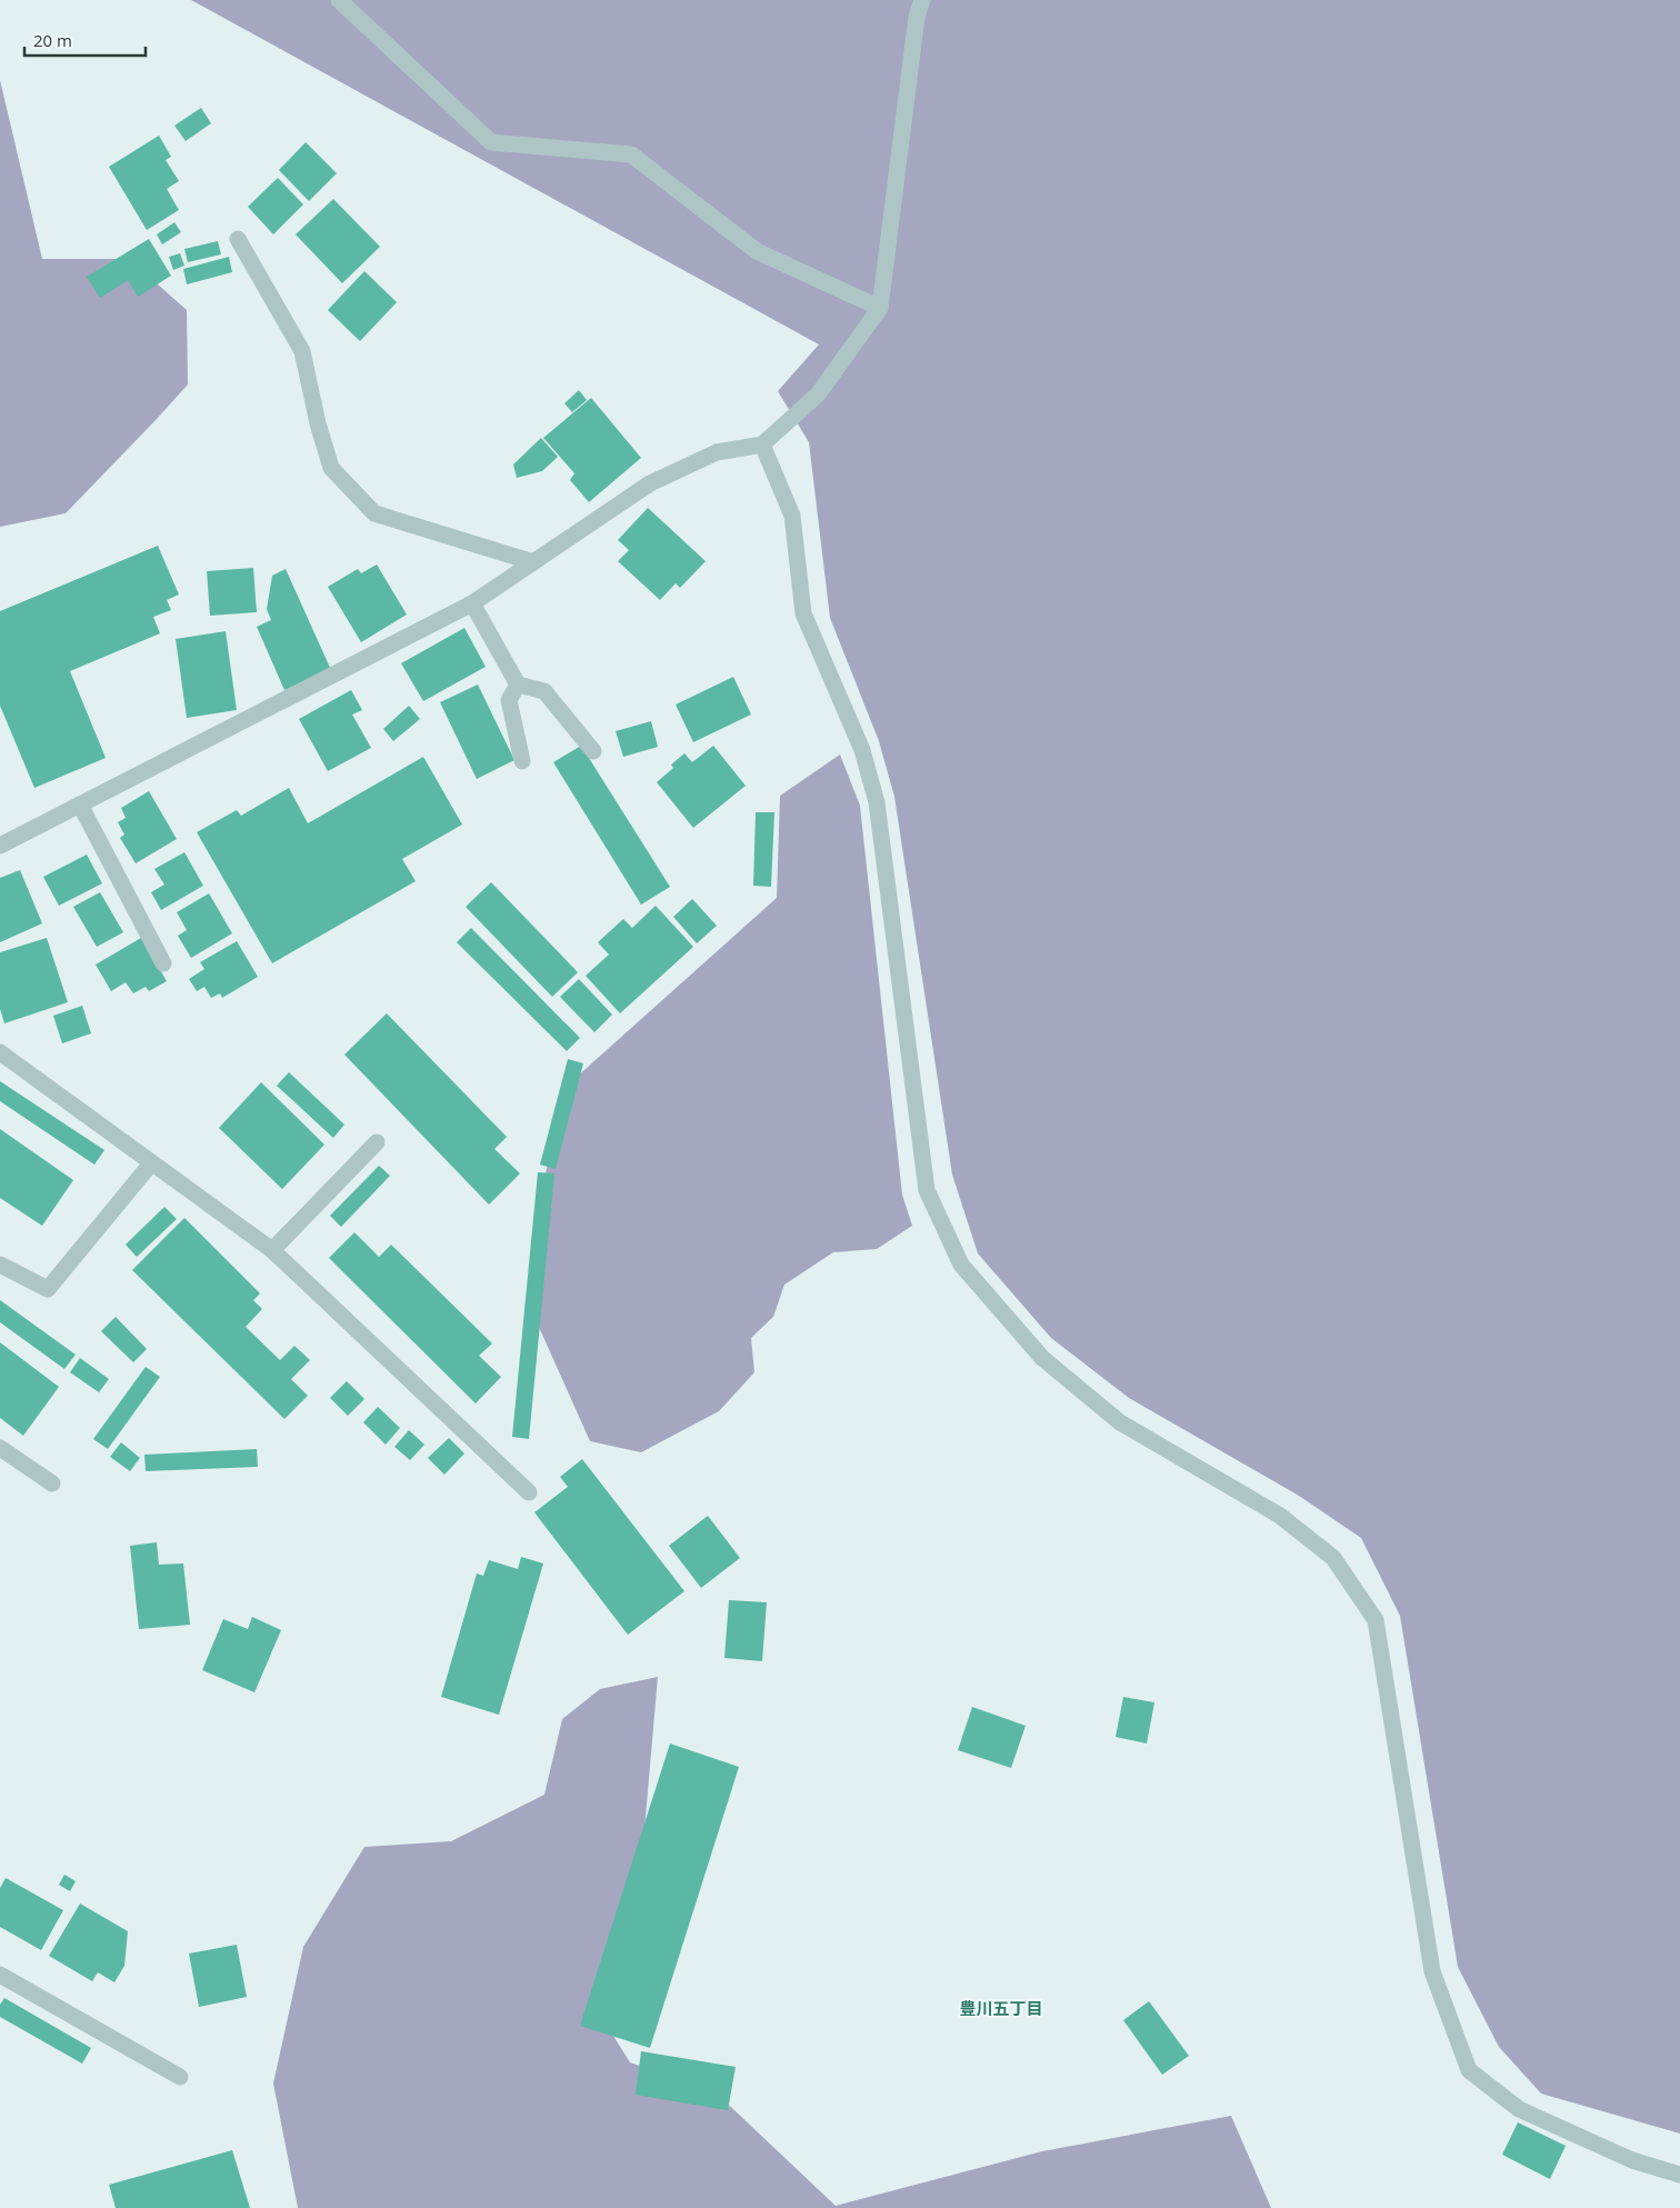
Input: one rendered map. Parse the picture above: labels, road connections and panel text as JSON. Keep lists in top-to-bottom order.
{
  "districts": ["豊川五丁目"],
  "scale_bar": "20 m"
}
